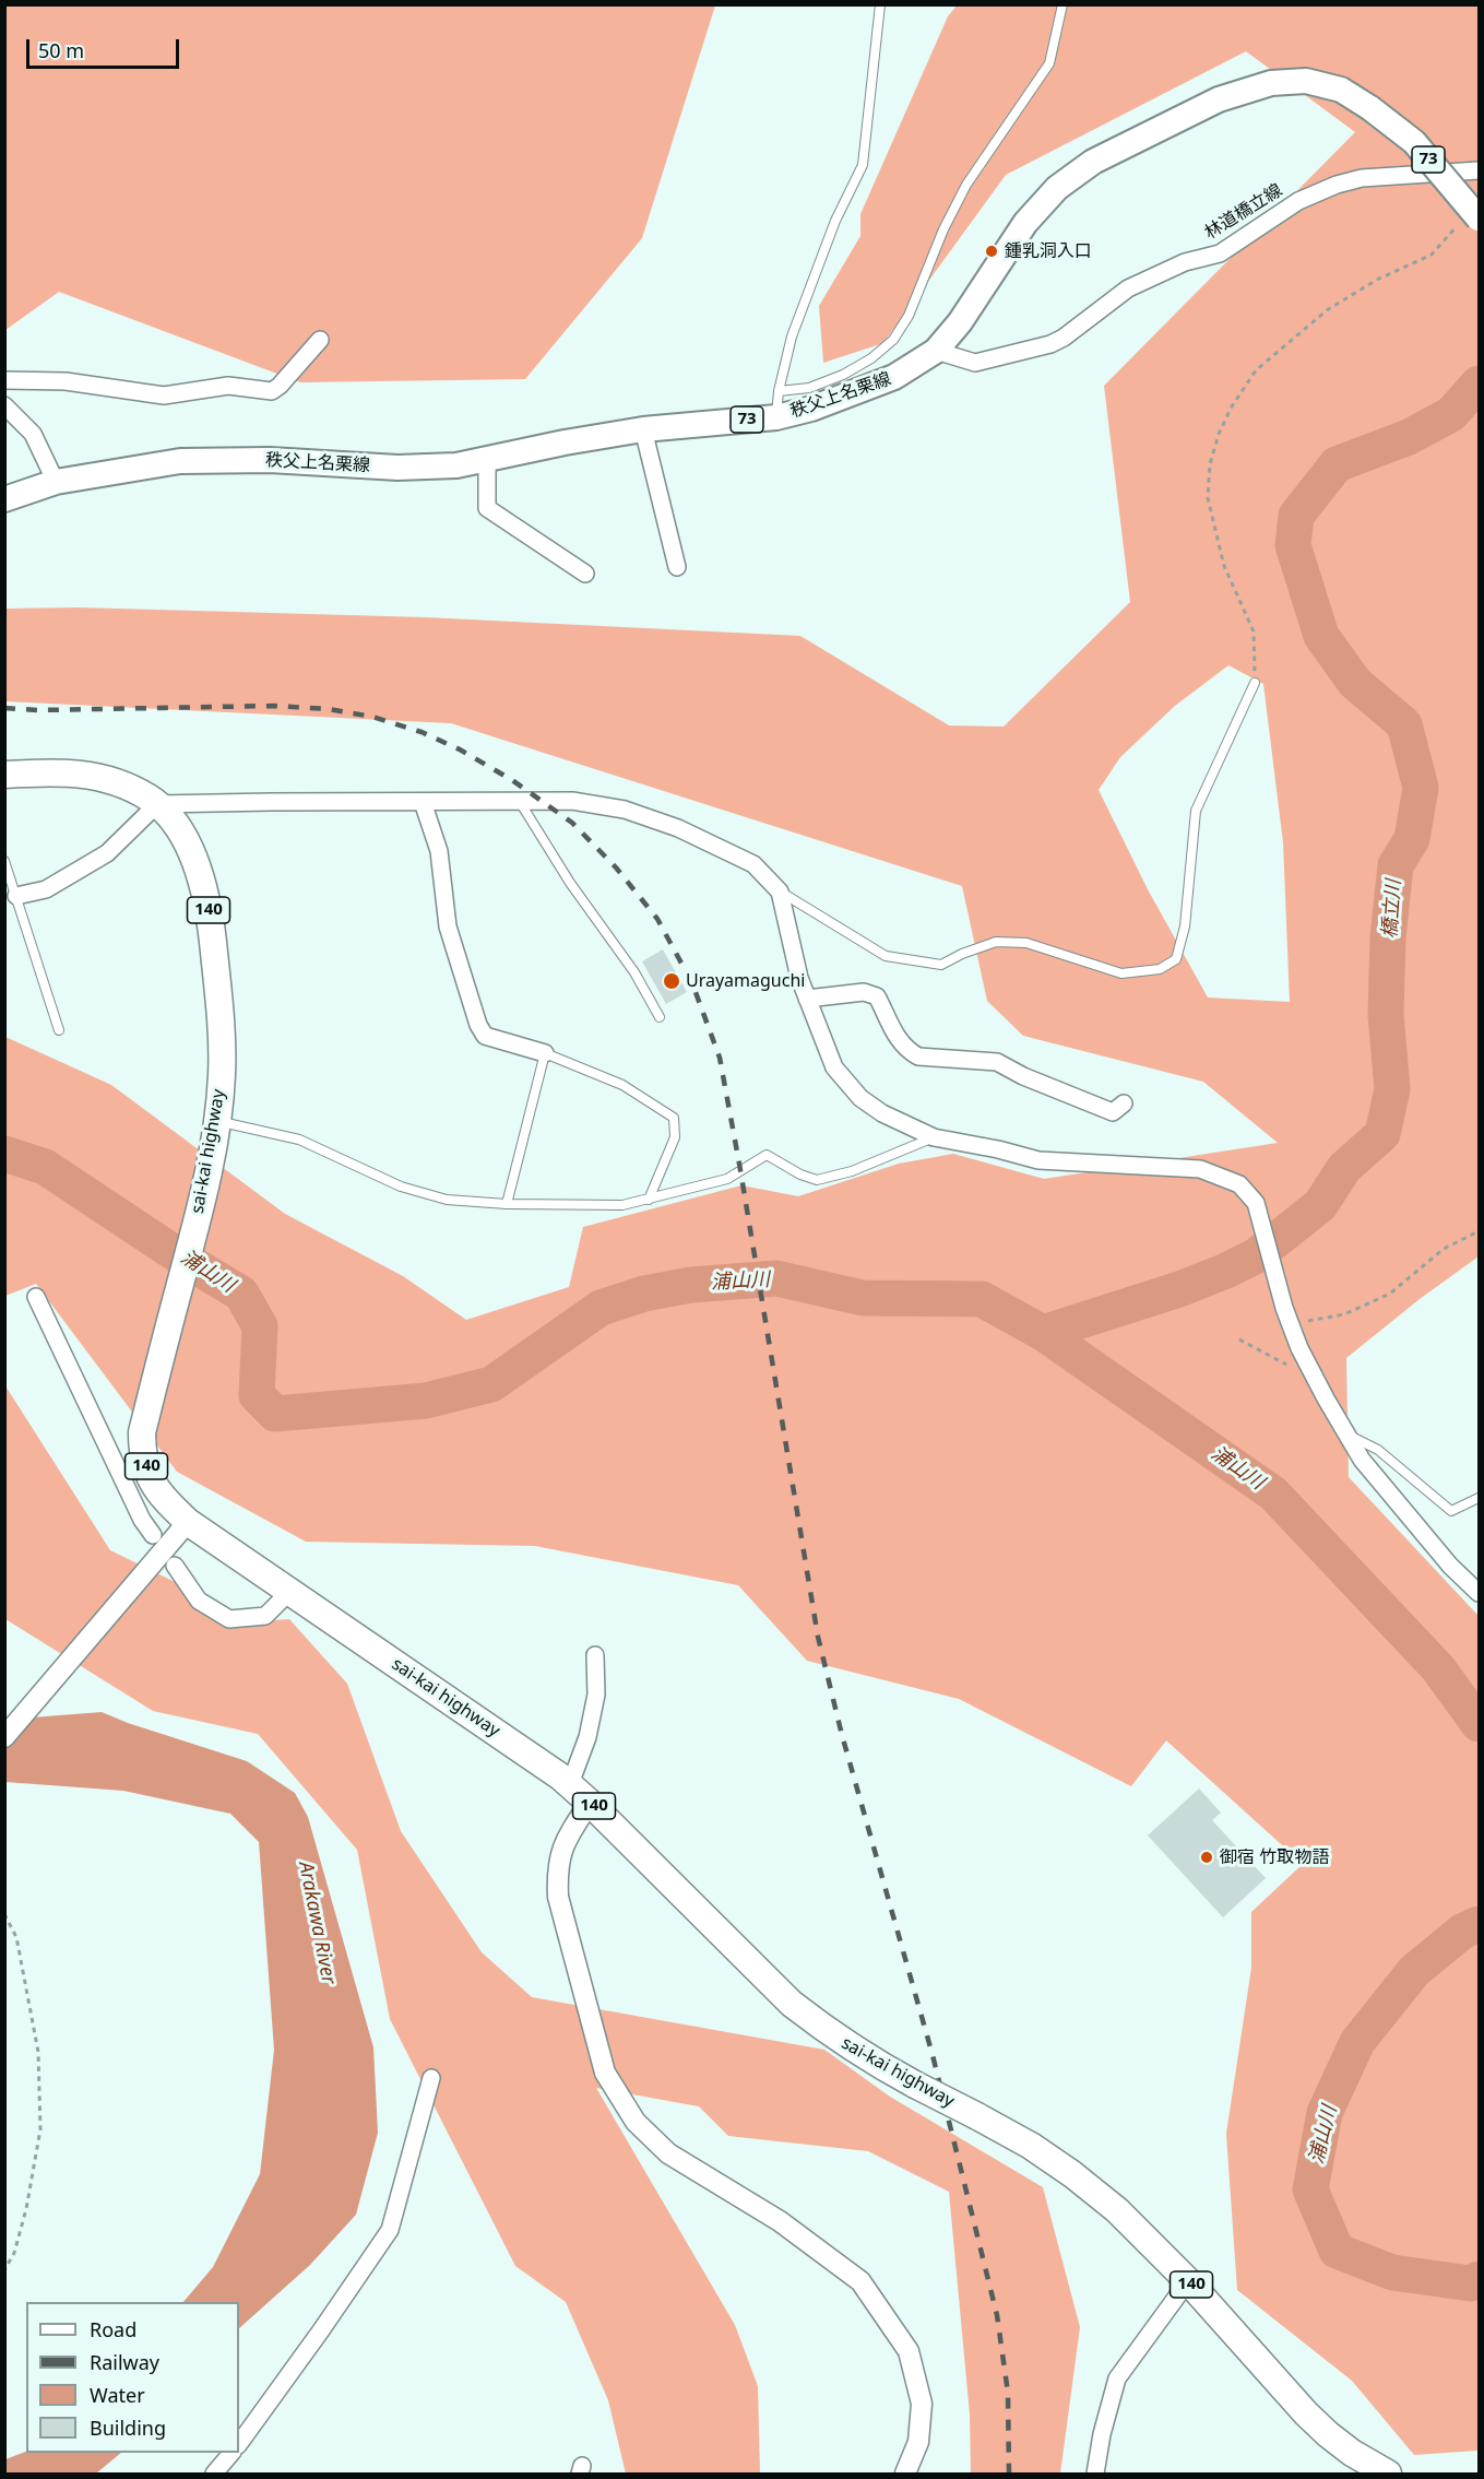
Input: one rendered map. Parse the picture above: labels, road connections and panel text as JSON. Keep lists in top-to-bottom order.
{
  "streets": {
    "highway": ["140", "sai-kai highway"],
    "main road": ["73", "秩父上名栗線"],
    "street": ["林道橋立線"]
  },
  "crossings": [
    ["林道橋立線", "秩父上名栗線"]
  ],
  "water": ["橋立川", "浦山川", "Arakawa River"],
  "places": ["鍾乳洞入口", "Urayamaguchi", "御宿 竹取物語"],
  "legend": [
    "Road",
    "Railway",
    "Water",
    "Building"
  ],
  "scale_bar": "50 m"
}
